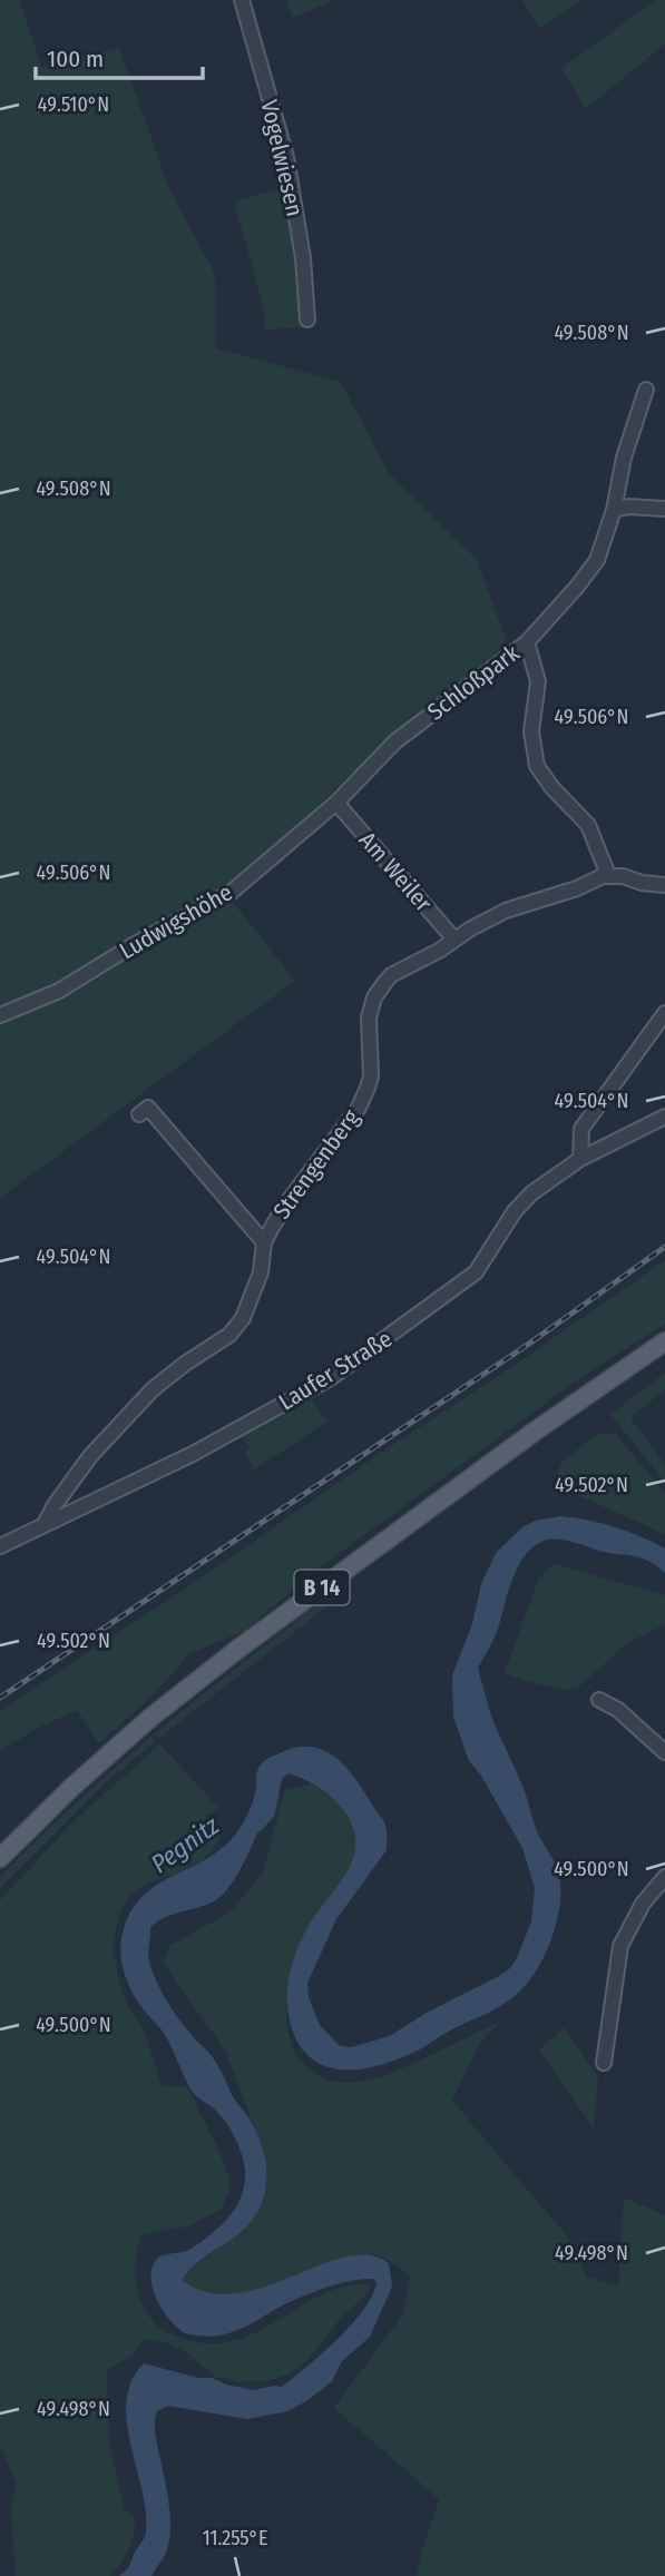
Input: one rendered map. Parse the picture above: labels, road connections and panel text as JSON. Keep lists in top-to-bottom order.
{
  "streets": {
    "main road": ["B 14"],
    "street": [
      "Vogelwiesen",
      "Schloßpark",
      "Am Weiler",
      "Ludwigshöhe",
      "Strengenberg",
      "Laufer Straße"
    ]
  },
  "crossings": [
    ["Schloßpark", "Am Weiler"],
    ["Schloßpark", "Ludwigshöhe"],
    ["Schloßpark", "Strengenberg"],
    ["Am Weiler", "Ludwigshöhe"],
    ["Am Weiler", "Strengenberg"],
    ["Strengenberg", "Laufer Straße"]
  ],
  "water": ["Pegnitz"],
  "scale_bar": "100 m",
  "coordinates": [
    "49.510°N",
    "49.508°N",
    "49.506°N",
    "49.504°N",
    "49.502°N",
    "49.500°N",
    "49.498°N",
    "11.255°E"
  ]
}
